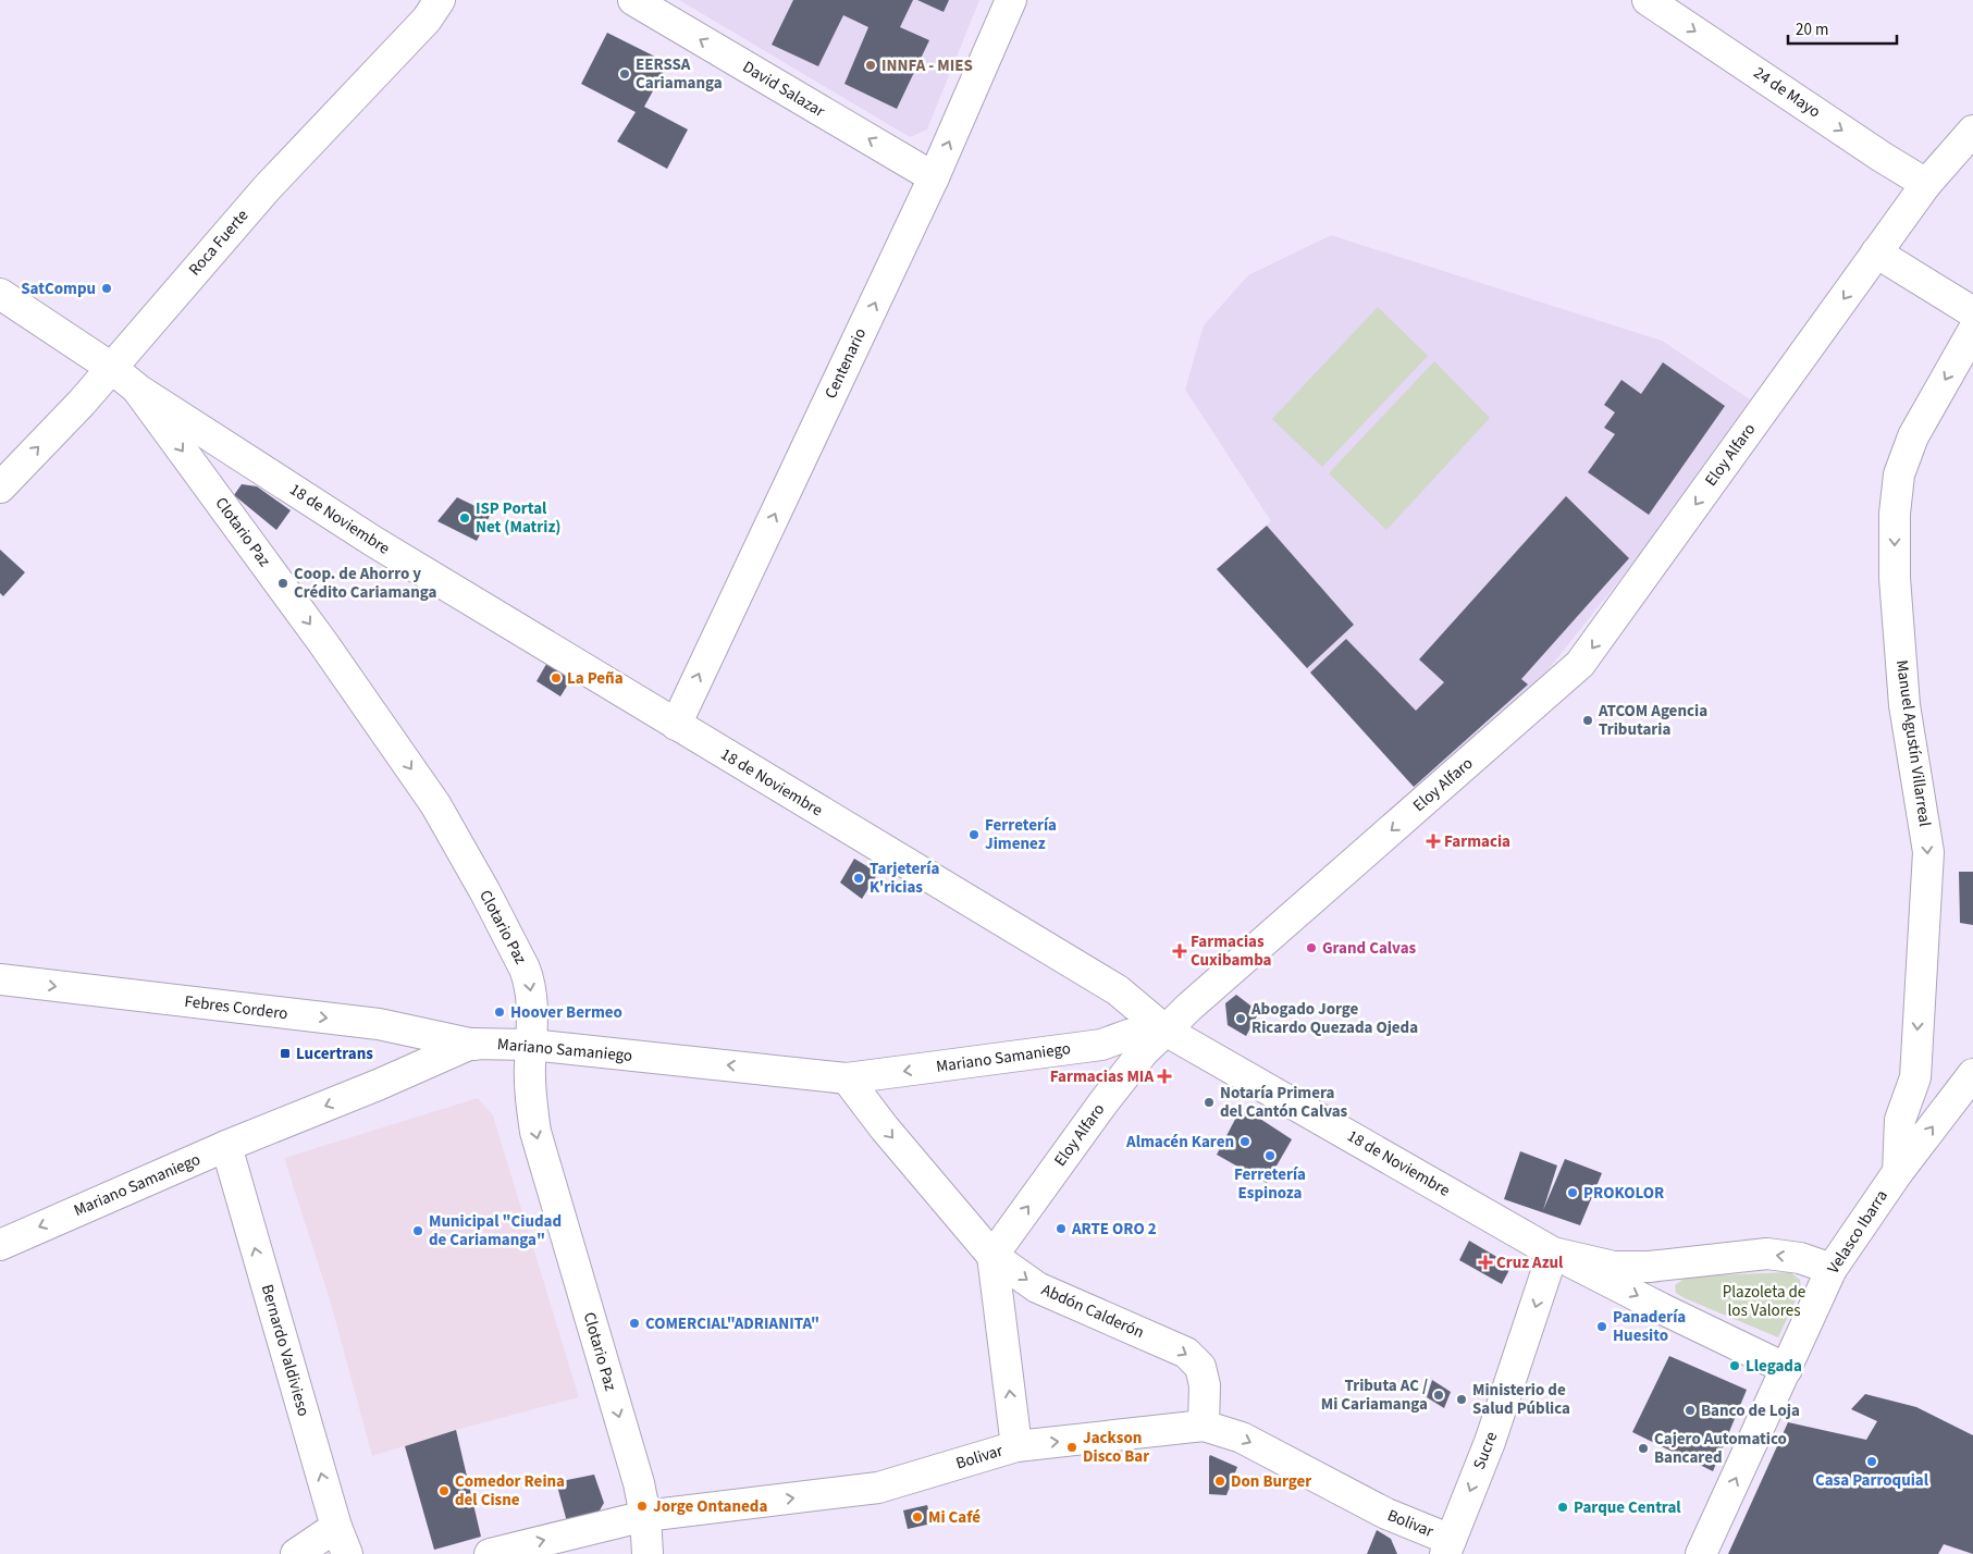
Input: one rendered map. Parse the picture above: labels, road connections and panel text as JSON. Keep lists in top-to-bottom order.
{
  "streets": {
    "street": [
      "David Salazar",
      "24 de Mayo",
      "Roca Fuerte",
      "Centenario",
      "Eloy Alfaro",
      "18 de Noviembre",
      "Clotario Paz",
      "Manuel Agustín Villarreal",
      "Febres Cordero",
      "Mariano Samaniego",
      "Velasco Ibarra",
      "Abdón Calderón",
      "Bernardo Valdivieso",
      "Sucre",
      "Bolivar"
    ]
  },
  "crossings": [
    ["David Salazar", "Centenario"],
    ["24 de Mayo", "Eloy Alfaro"],
    ["Roca Fuerte", "18 de Noviembre"],
    ["Centenario", "18 de Noviembre"],
    ["Eloy Alfaro", "18 de Noviembre"],
    ["Eloy Alfaro", "Mariano Samaniego"],
    ["Eloy Alfaro", "Abdón Calderón"],
    ["18 de Noviembre", "Clotario Paz"],
    ["18 de Noviembre", "Mariano Samaniego"],
    ["18 de Noviembre", "Velasco Ibarra"],
    ["18 de Noviembre", "Sucre"],
    ["Clotario Paz", "Mariano Samaniego"],
    ["Clotario Paz", "Bolivar"],
    ["Manuel Agustín Villarreal", "Velasco Ibarra"],
    ["Febres Cordero", "Mariano Samaniego"],
    ["Mariano Samaniego", "Abdón Calderón"],
    ["Mariano Samaniego", "Bernardo Valdivieso"],
    ["Abdón Calderón", "Bolivar"],
    ["Sucre", "Bolivar"]
  ],
  "one_way": [
    "David Salazar",
    "24 de Mayo",
    "Centenario",
    "Clotario Paz",
    "Manuel Agustín Villarreal",
    "Febres Cordero",
    "Mariano Samaniego",
    "Velasco Ibarra",
    "Abdón Calderón",
    "Bernardo Valdivieso",
    "Sucre",
    "Bolivar"
  ],
  "parks": ["Plazoleta de los Valores"],
  "places": {
    "other": [
      "INNFA - MIES",
      "EERSSA Cariamanga",
      "SatCompu",
      "ISP Portal Net (Matriz)",
      "Coop. de Ahorro y Crédito Cariamanga",
      "La Peña",
      "ATCOM Agencia Tributaria",
      "Ferretería Jimenez",
      "Tarjetería K'ricias",
      "Grand Calvas",
      "Hoover Bermeo",
      "Abogado Jorge Ricardo Quezada Ojeda",
      "Notaría Primera del Cantón Calvas",
      "Almacén Karen",
      "Ferretería Espinoza",
      "PROKOLOR",
      "ARTE ORO 2",
      "Municipal \"Ciudad de Cariamanga\"",
      "COMERCIAL\"ADRIANITA\"",
      "Panadería Huesito",
      "Llegada",
      "Tributa AC / Mi Cariamanga",
      "Ministerio de Salud Pública",
      "Banco de Loja",
      "Jackson Disco Bar",
      "Cajero Automatico Bancared",
      "Casa Parroquial",
      "Don Burger",
      "Comedor Reina del Cisne",
      "Jorge Ontaneda",
      "Parque Central",
      "Mi Café"
    ],
    "health": [
      "Farmacia",
      "Farmacias Cuxibamba",
      "Farmacias MIA",
      "Cruz Azul"
    ],
    "transit": ["Lucertrans"]
  },
  "scale_bar": "20 m"
}
